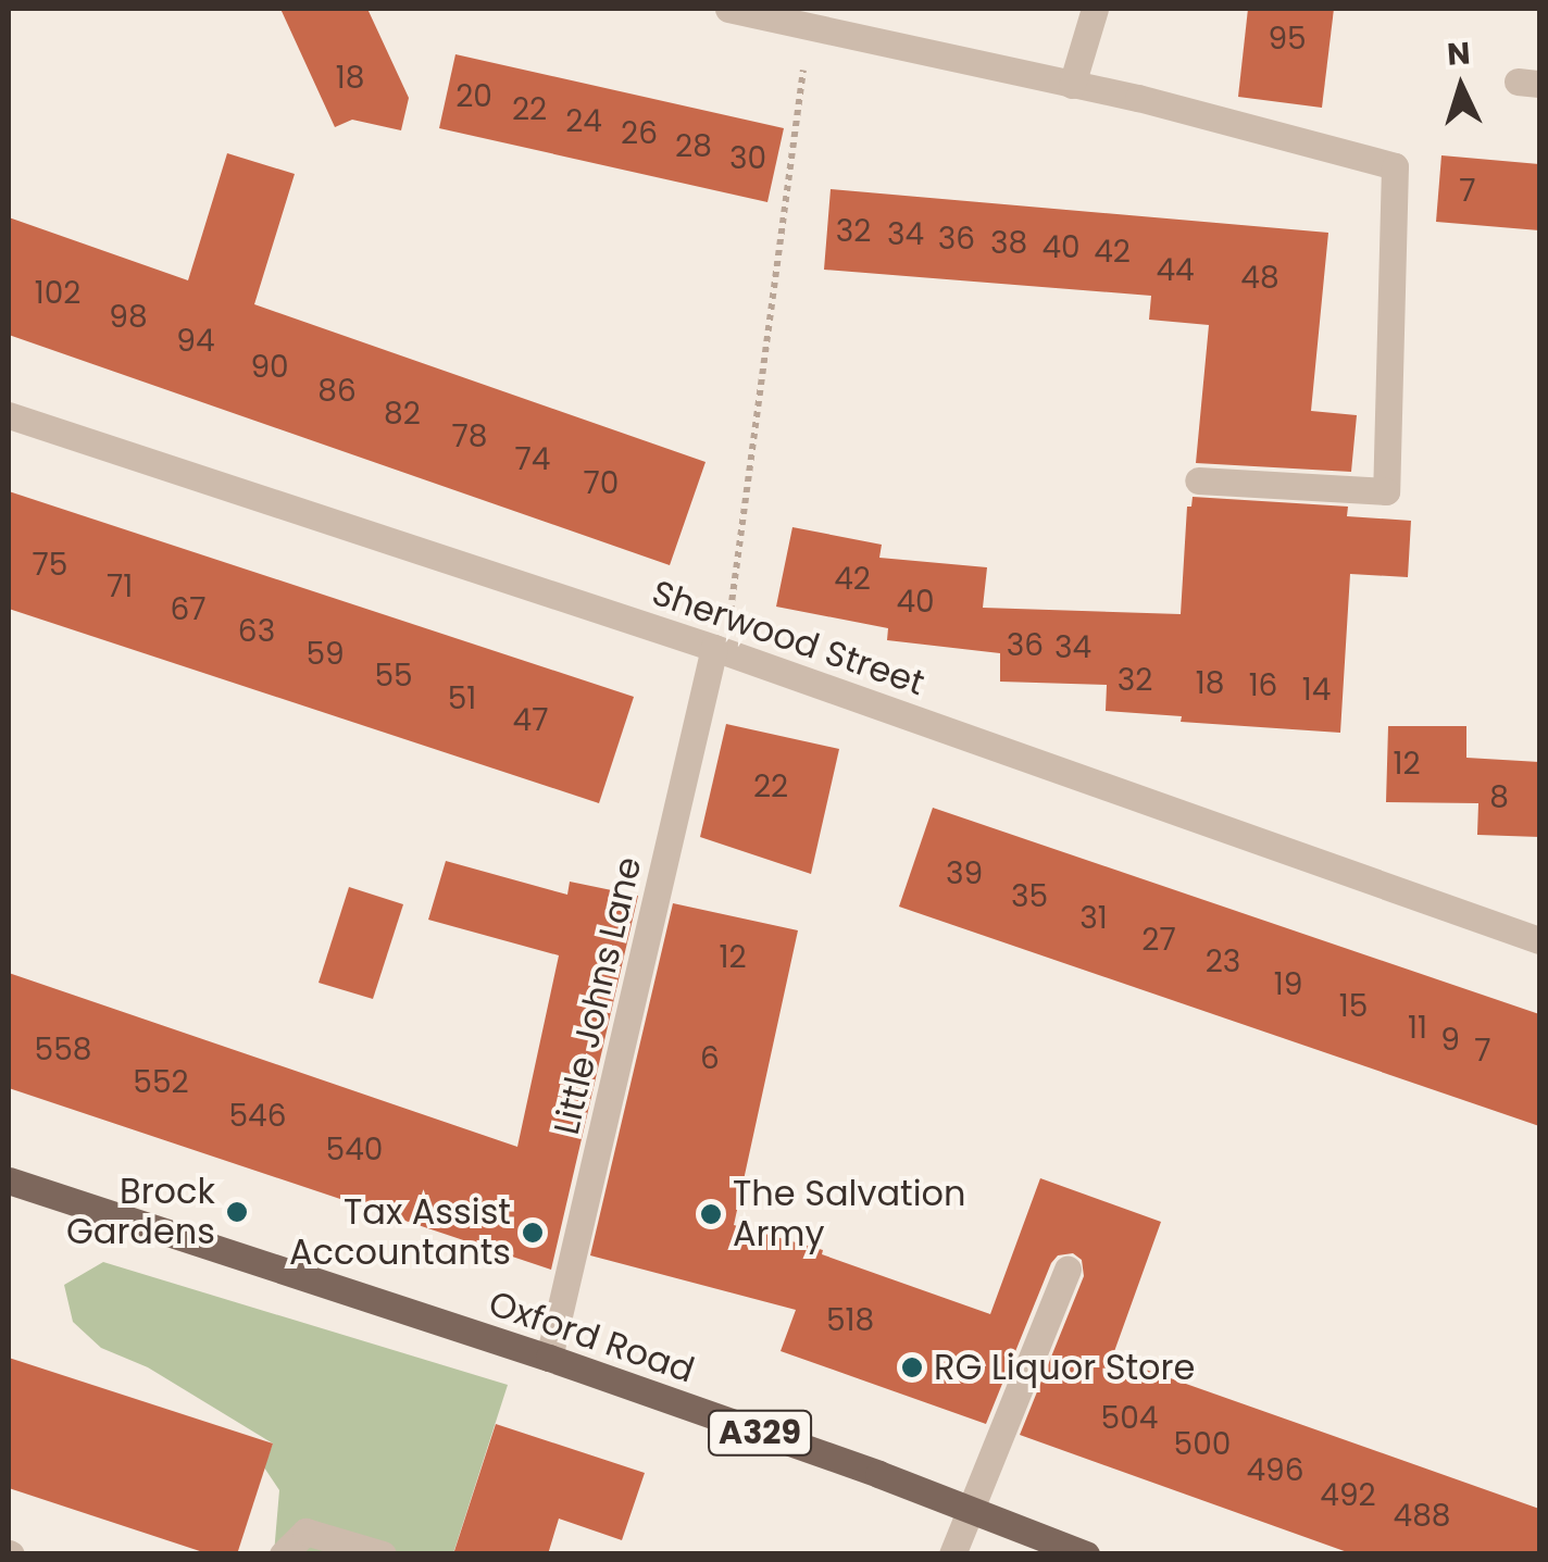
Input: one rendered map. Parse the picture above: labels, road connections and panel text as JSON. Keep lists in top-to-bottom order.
{
  "streets": {
    "main road": ["Oxford Road", "A329"],
    "street": ["Sherwood Street", "Little Johns Lane"]
  },
  "crossings": [
    ["Sherwood Street", "Little Johns Lane"],
    ["Little Johns Lane", "Oxford Road"]
  ],
  "places": [
    "Brock Gardens",
    "The Salvation Army",
    "Tax Assist Accountants",
    "RG Liquor Store"
  ],
  "house_numbers": [
    "95",
    "18",
    "20",
    "22",
    "24",
    "26",
    "28",
    "30",
    "7",
    "32",
    "34",
    "36",
    "38",
    "40",
    "42",
    "44",
    "48",
    "102",
    "98",
    "94",
    "90",
    "86",
    "82",
    "78",
    "74",
    "70",
    "75",
    "42",
    "71",
    "40",
    "67",
    "63",
    "36",
    "34",
    "59",
    "55",
    "32",
    "18",
    "16",
    "14",
    "51",
    "47",
    "12",
    "22",
    "8",
    "39",
    "35",
    "31",
    "27",
    "12",
    "23",
    "19",
    "15",
    "11",
    "9",
    "558",
    "7",
    "6",
    "552",
    "546",
    "540",
    "518",
    "504",
    "500",
    "496",
    "492",
    "488"
  ],
  "north": "top"
}
